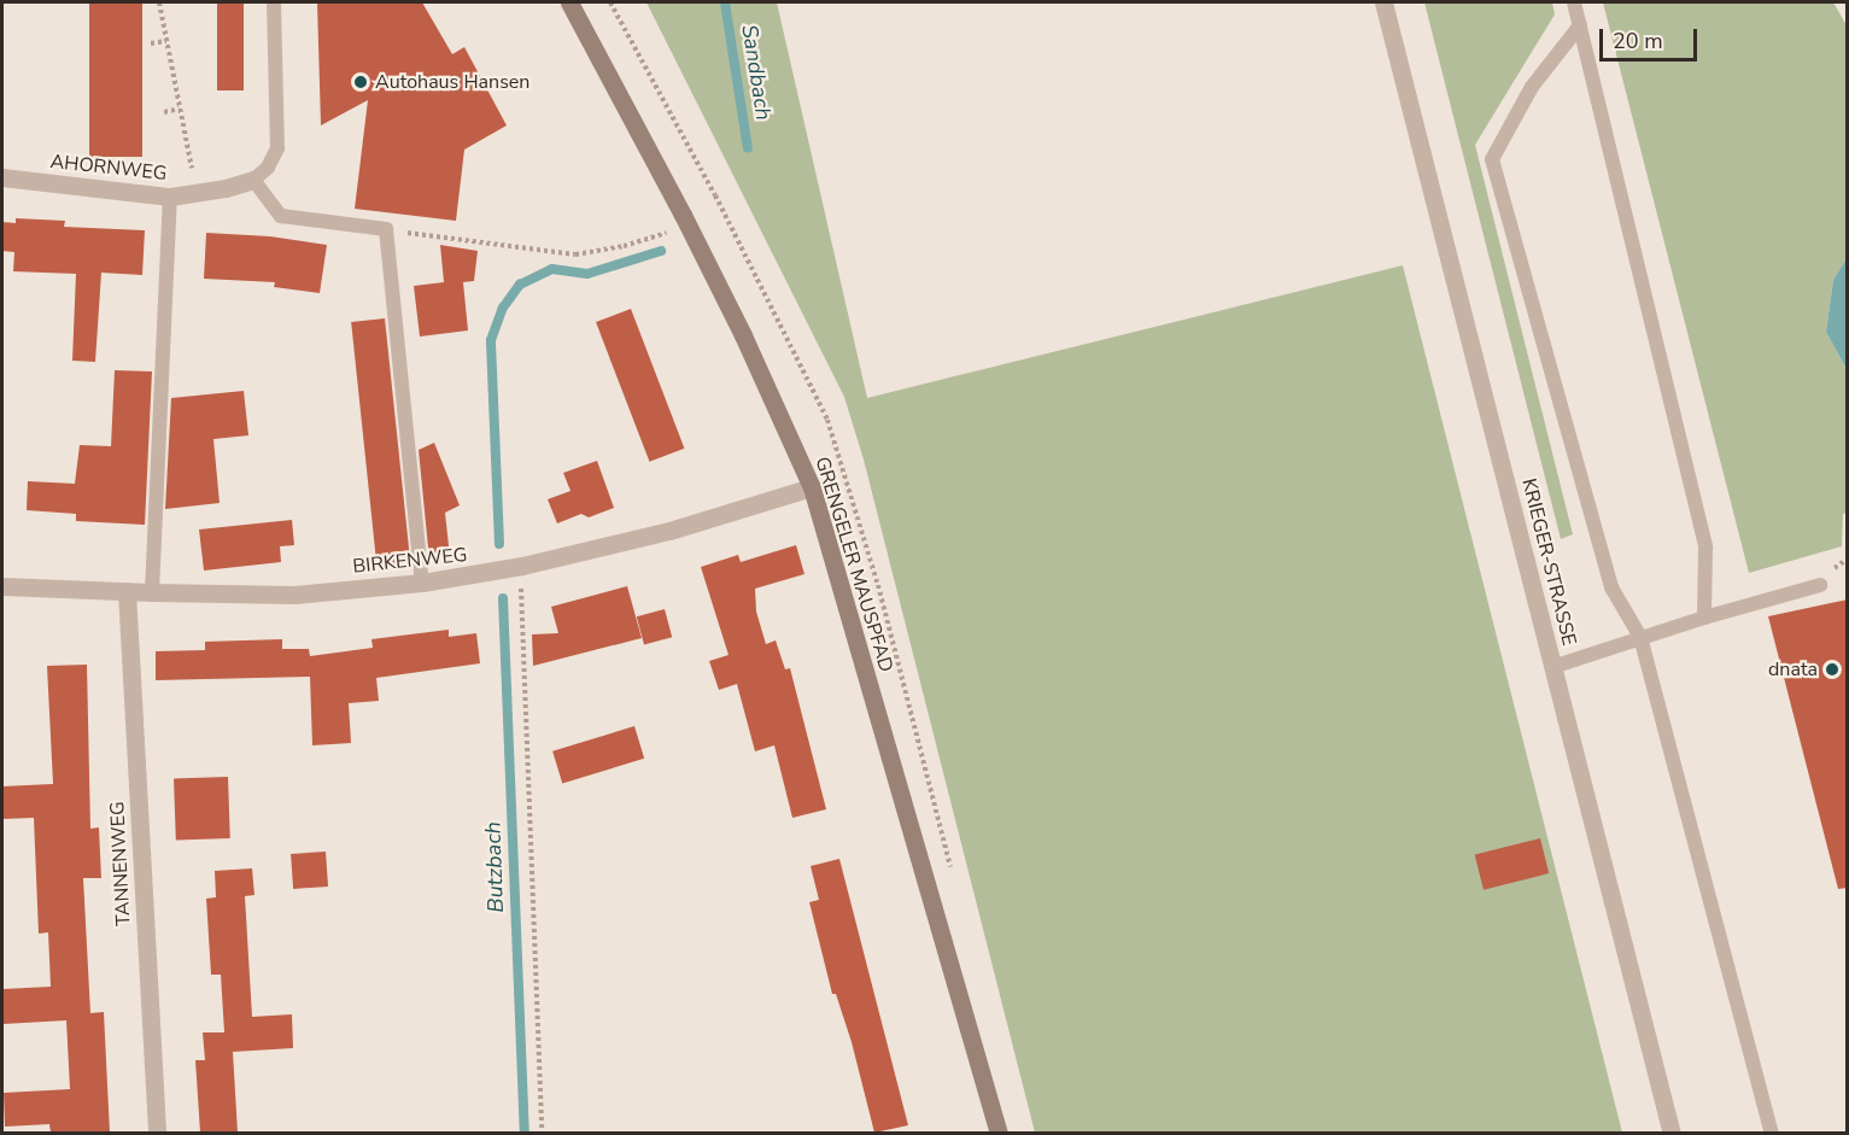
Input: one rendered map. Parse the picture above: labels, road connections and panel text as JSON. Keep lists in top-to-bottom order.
{
  "streets": {
    "main road": ["GRENGELER MAUSPFAD"],
    "street": [
      "AHORNWEG",
      "BIRKENWEG",
      "KRIEGER-STRASSE",
      "TANNENWEG"
    ]
  },
  "crossings": [
    ["BIRKENWEG", "GRENGELER MAUSPFAD"],
    ["BIRKENWEG", "TANNENWEG"]
  ],
  "water": ["Sandbach", "Butzbach"],
  "places": ["Autohaus Hansen", "dnata"],
  "scale_bar": "20 m"
}
